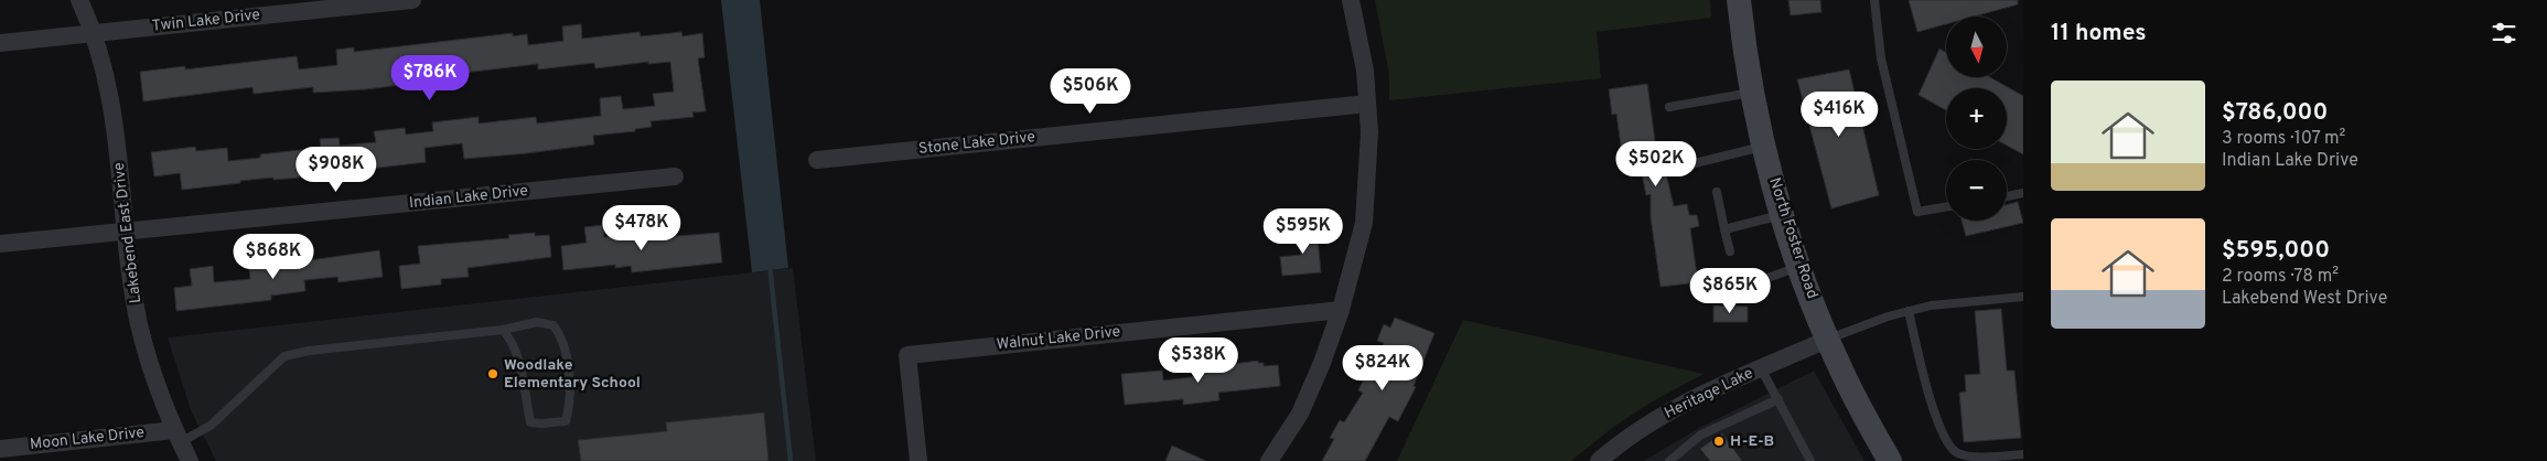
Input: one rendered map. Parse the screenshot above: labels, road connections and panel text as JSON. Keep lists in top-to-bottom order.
{
  "streets": {
    "main road": ["North Foster Road"],
    "street": [
      "Twin Lake Drive",
      "Stone Lake Drive",
      "Indian Lake Drive",
      "Lakebend East Drive",
      "Walnut Lake Drive",
      "Heritage Lake",
      "Moon Lake Drive"
    ]
  },
  "crossings": [
    ["Twin Lake Drive", "Lakebend East Drive"],
    ["Indian Lake Drive", "Lakebend East Drive"],
    ["Lakebend East Drive", "Moon Lake Drive"],
    ["North Foster Road", "Heritage Lake"]
  ],
  "places": ["Woodlake Elementary School", "H-E-B"],
  "north": "bottom",
  "page": {
    "heading": "11 homes",
    "map_buttons": ["+", "−"],
    "price": [
      "$786K",
      "$506K",
      "$416K",
      "$502K",
      "$908K",
      "$478K",
      "$595K",
      "$868K",
      "$865K",
      "$538K",
      "$824K"
    ],
    "list": [
      {
        "name": "$786,000",
        "note": "3 rooms · 107 m² · Indian Lake Drive"
      },
      {
        "name": "$595,000",
        "note": "2 rooms · 78 m² · Lakebend West Drive"
      }
    ]
  }
}
